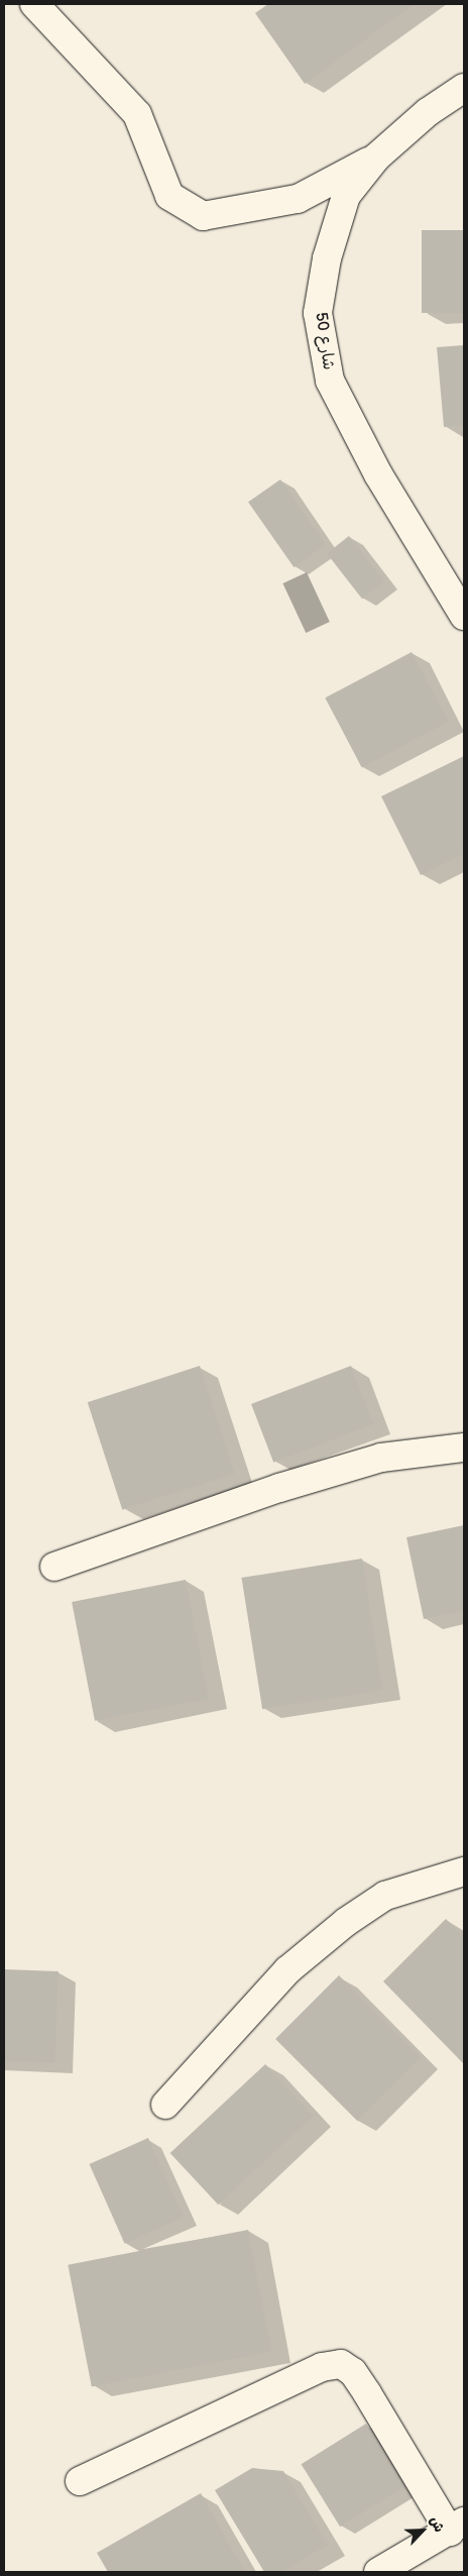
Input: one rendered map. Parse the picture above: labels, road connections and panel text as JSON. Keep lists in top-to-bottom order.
{
  "streets": {
    "street": ["شارع 50"]
  },
  "north": "top right"
}
